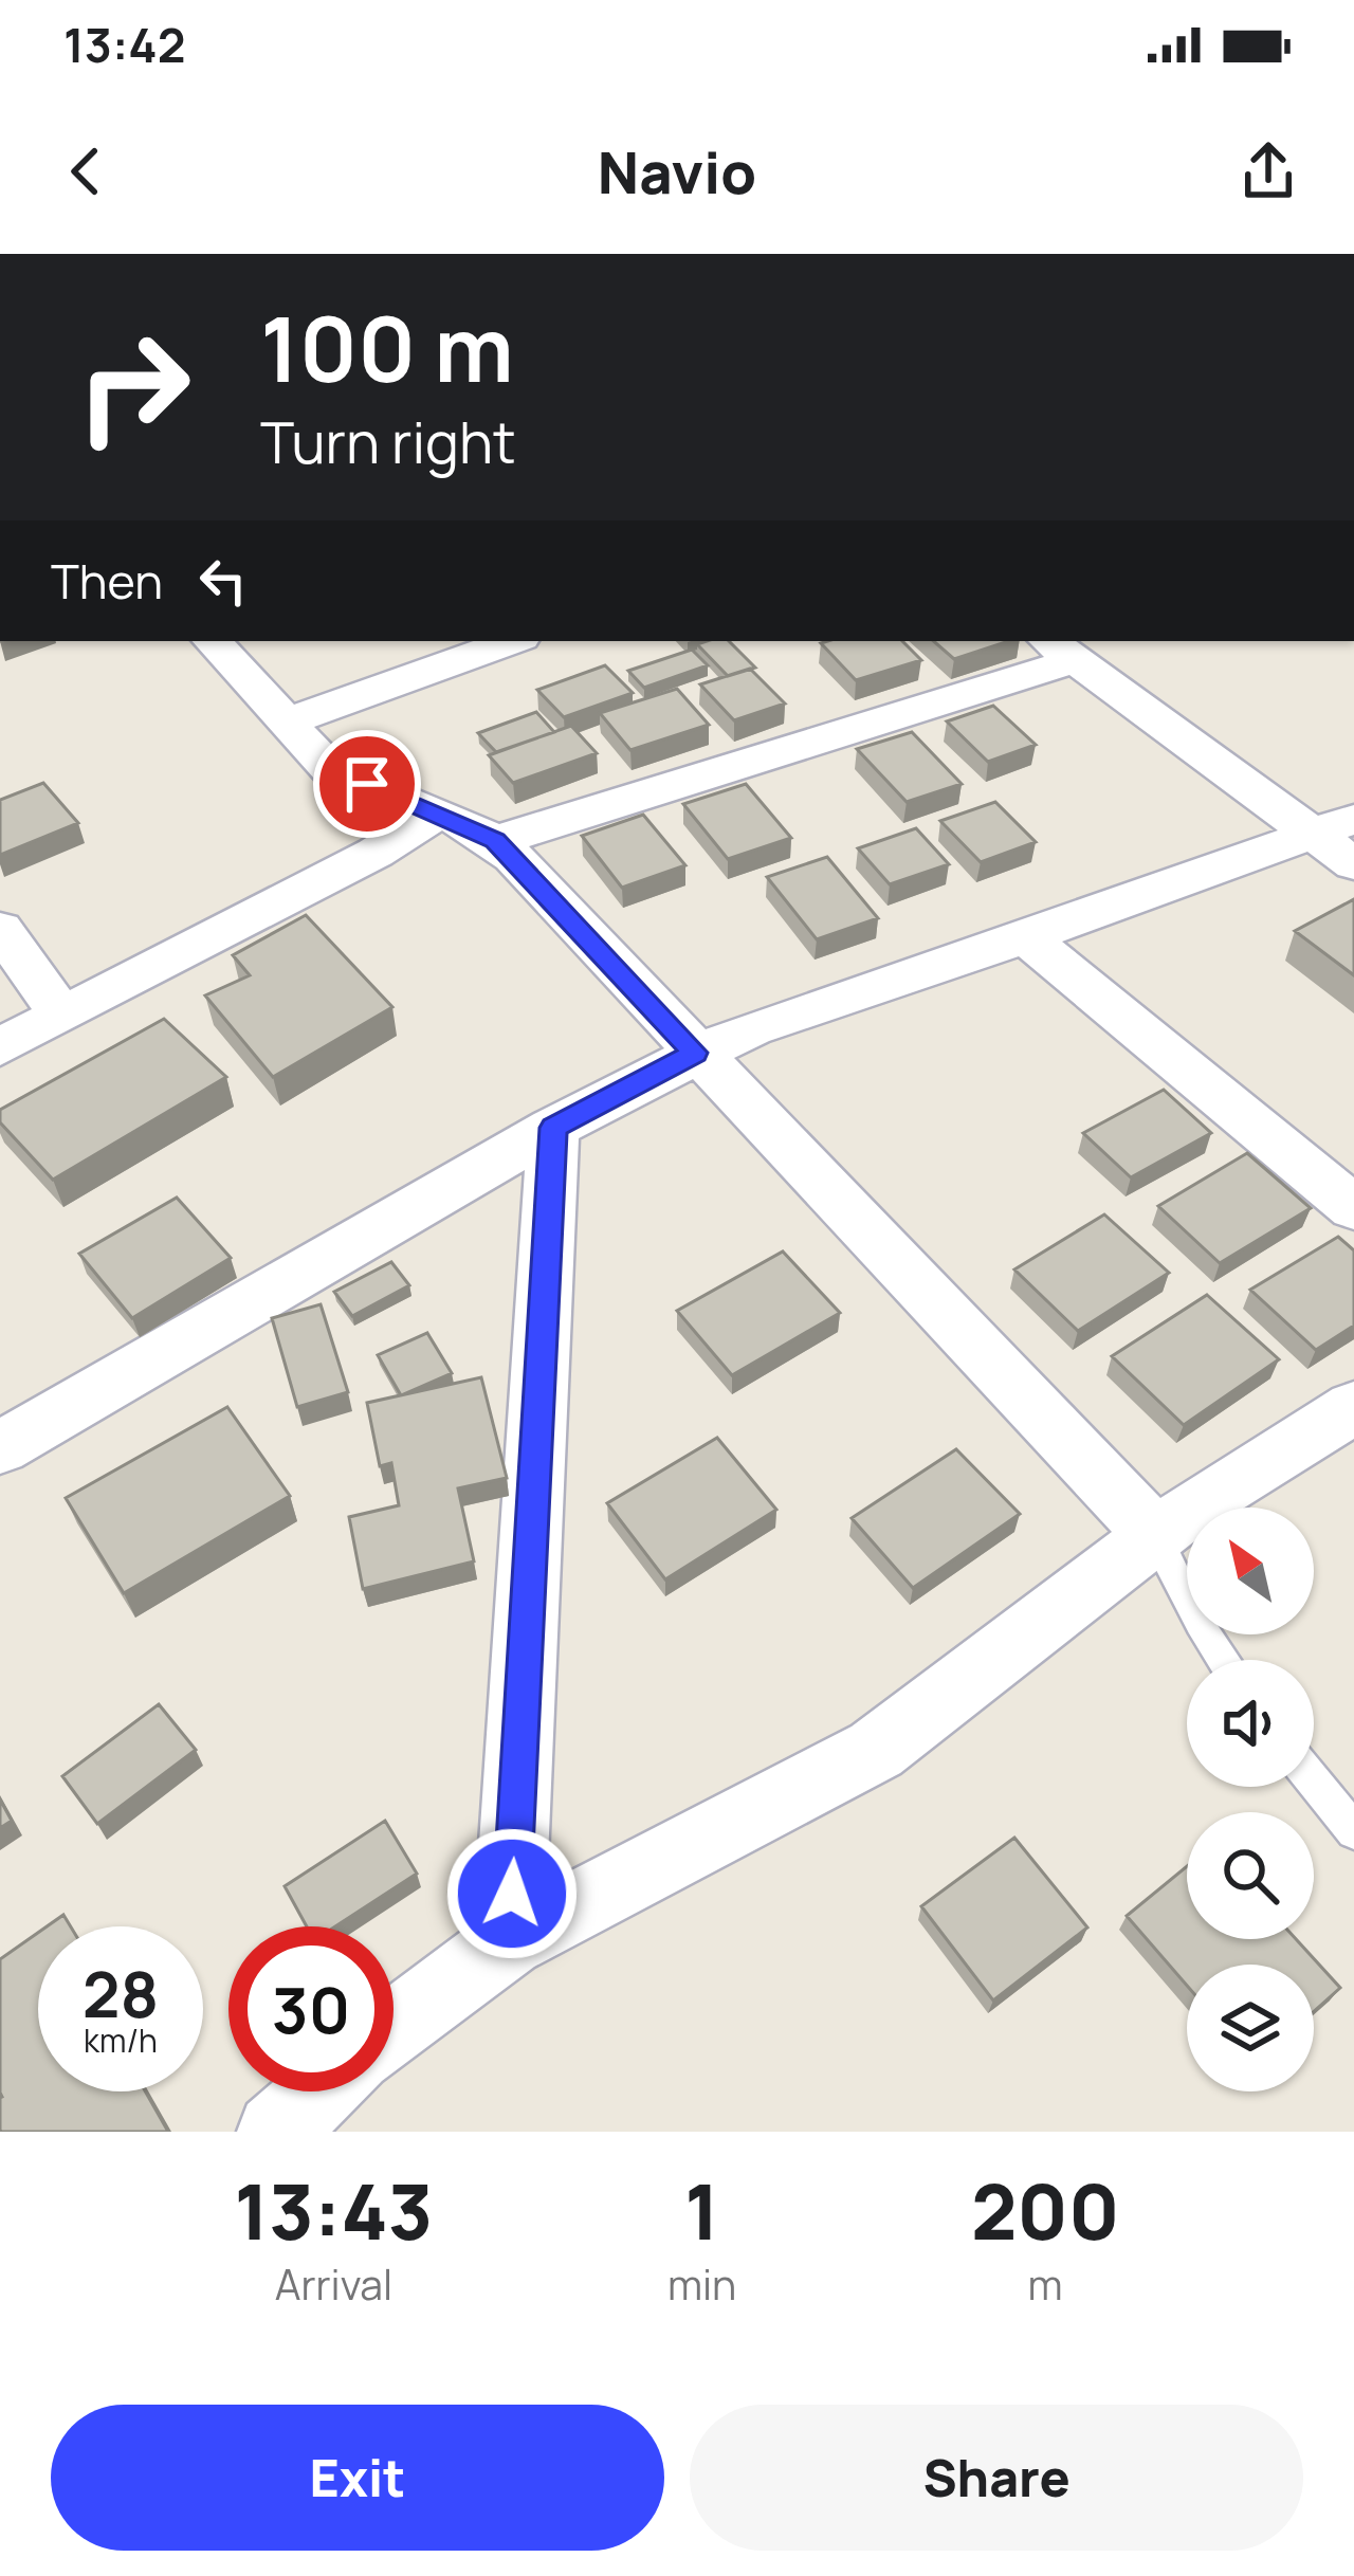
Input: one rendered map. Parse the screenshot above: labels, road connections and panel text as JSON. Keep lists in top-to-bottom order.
{
  "north": "top left",
  "page": {
    "status": "13:42",
    "header": "Navio",
    "turn": ["100 m", "Turn right"],
    "then": "Then",
    "speed": "28 km/h",
    "limit": "30",
    "eta": [
      "13:43",
      "Arrival",
      "1",
      "min",
      "200",
      "m"
    ],
    "buttons": ["Exit", "Share"]
  }
}
